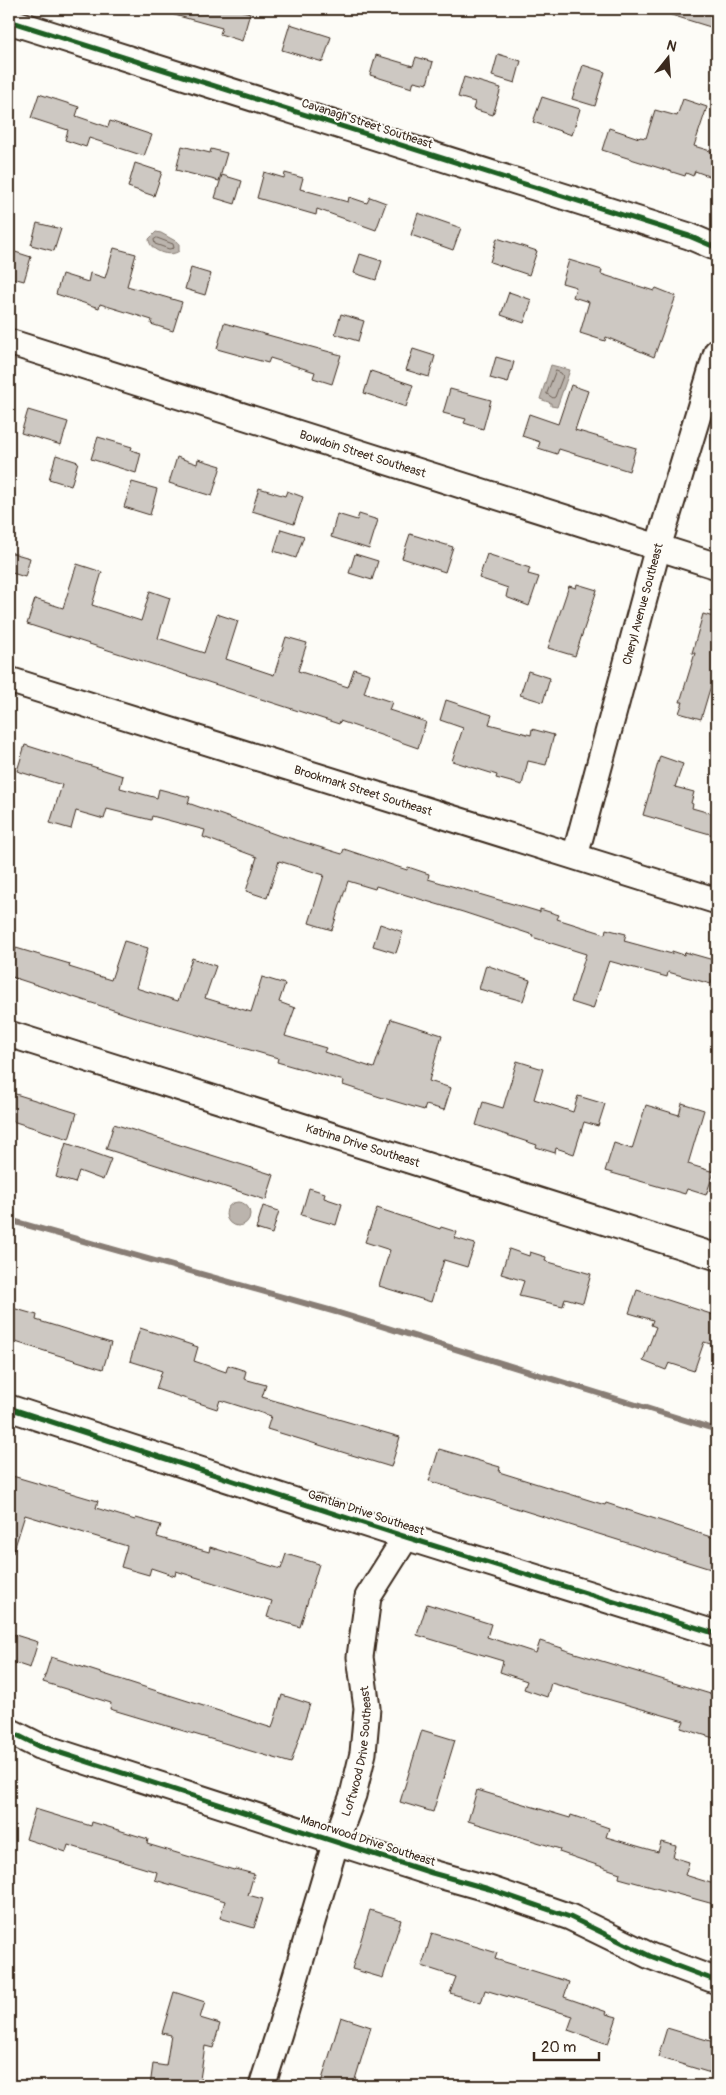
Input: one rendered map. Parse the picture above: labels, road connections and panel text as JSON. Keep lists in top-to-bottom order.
{
  "streets": {
    "street": [
      "Cavanagh Street Southeast",
      "Bowdoin Street Southeast",
      "Cheryl Avenue Southeast",
      "Brookmark Street Southeast",
      "Katrina Drive Southeast",
      "Gentian Drive Southeast",
      "Loftwood Drive Southeast",
      "Manorwood Drive Southeast"
    ]
  },
  "crossings": [
    ["Bowdoin Street Southeast", "Cheryl Avenue Southeast"],
    ["Cheryl Avenue Southeast", "Brookmark Street Southeast"],
    ["Gentian Drive Southeast", "Loftwood Drive Southeast"],
    ["Loftwood Drive Southeast", "Manorwood Drive Southeast"]
  ],
  "scale_bar": "20 m",
  "north": "top"
}
